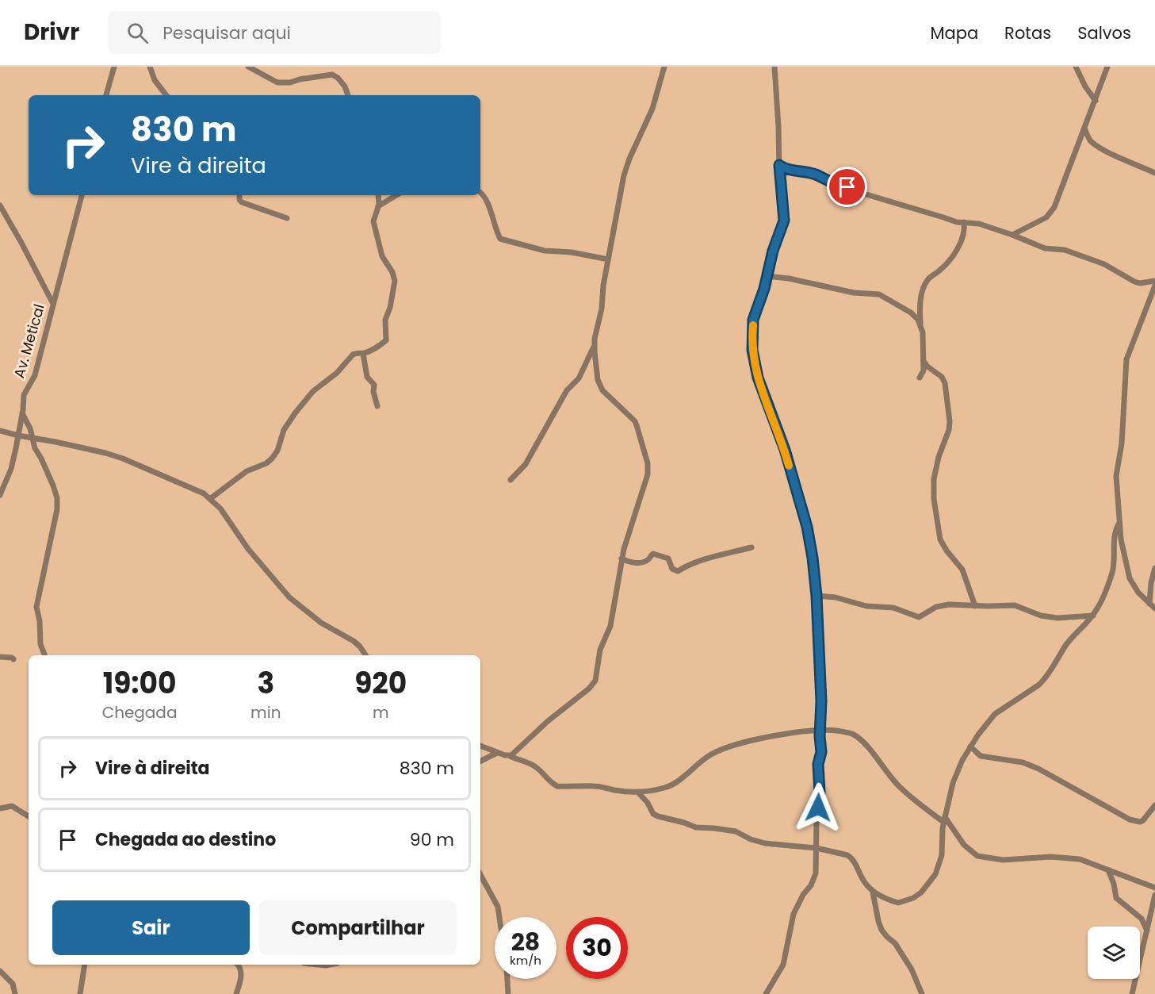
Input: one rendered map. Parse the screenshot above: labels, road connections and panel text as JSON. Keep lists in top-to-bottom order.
{
  "streets": {
    "street": ["Av. Metical"]
  },
  "page": {
    "header": "Drivr",
    "search": "Pesquisar aqui",
    "nav": ["Mapa", "Rotas", "Salvos"],
    "turn": ["830 m", "Vire à direita"],
    "eta": [
      "19:00",
      "Chegada",
      "3",
      "min",
      "920",
      "m"
    ],
    "list": [
      {
        "name": "Vire à direita",
        "value": "830 m"
      },
      {
        "name": "Chegada ao destino",
        "value": "90 m"
      }
    ],
    "buttons": ["Sair", "Compartilhar"],
    "speed": "28 km/h",
    "limit": "30"
  }
}
